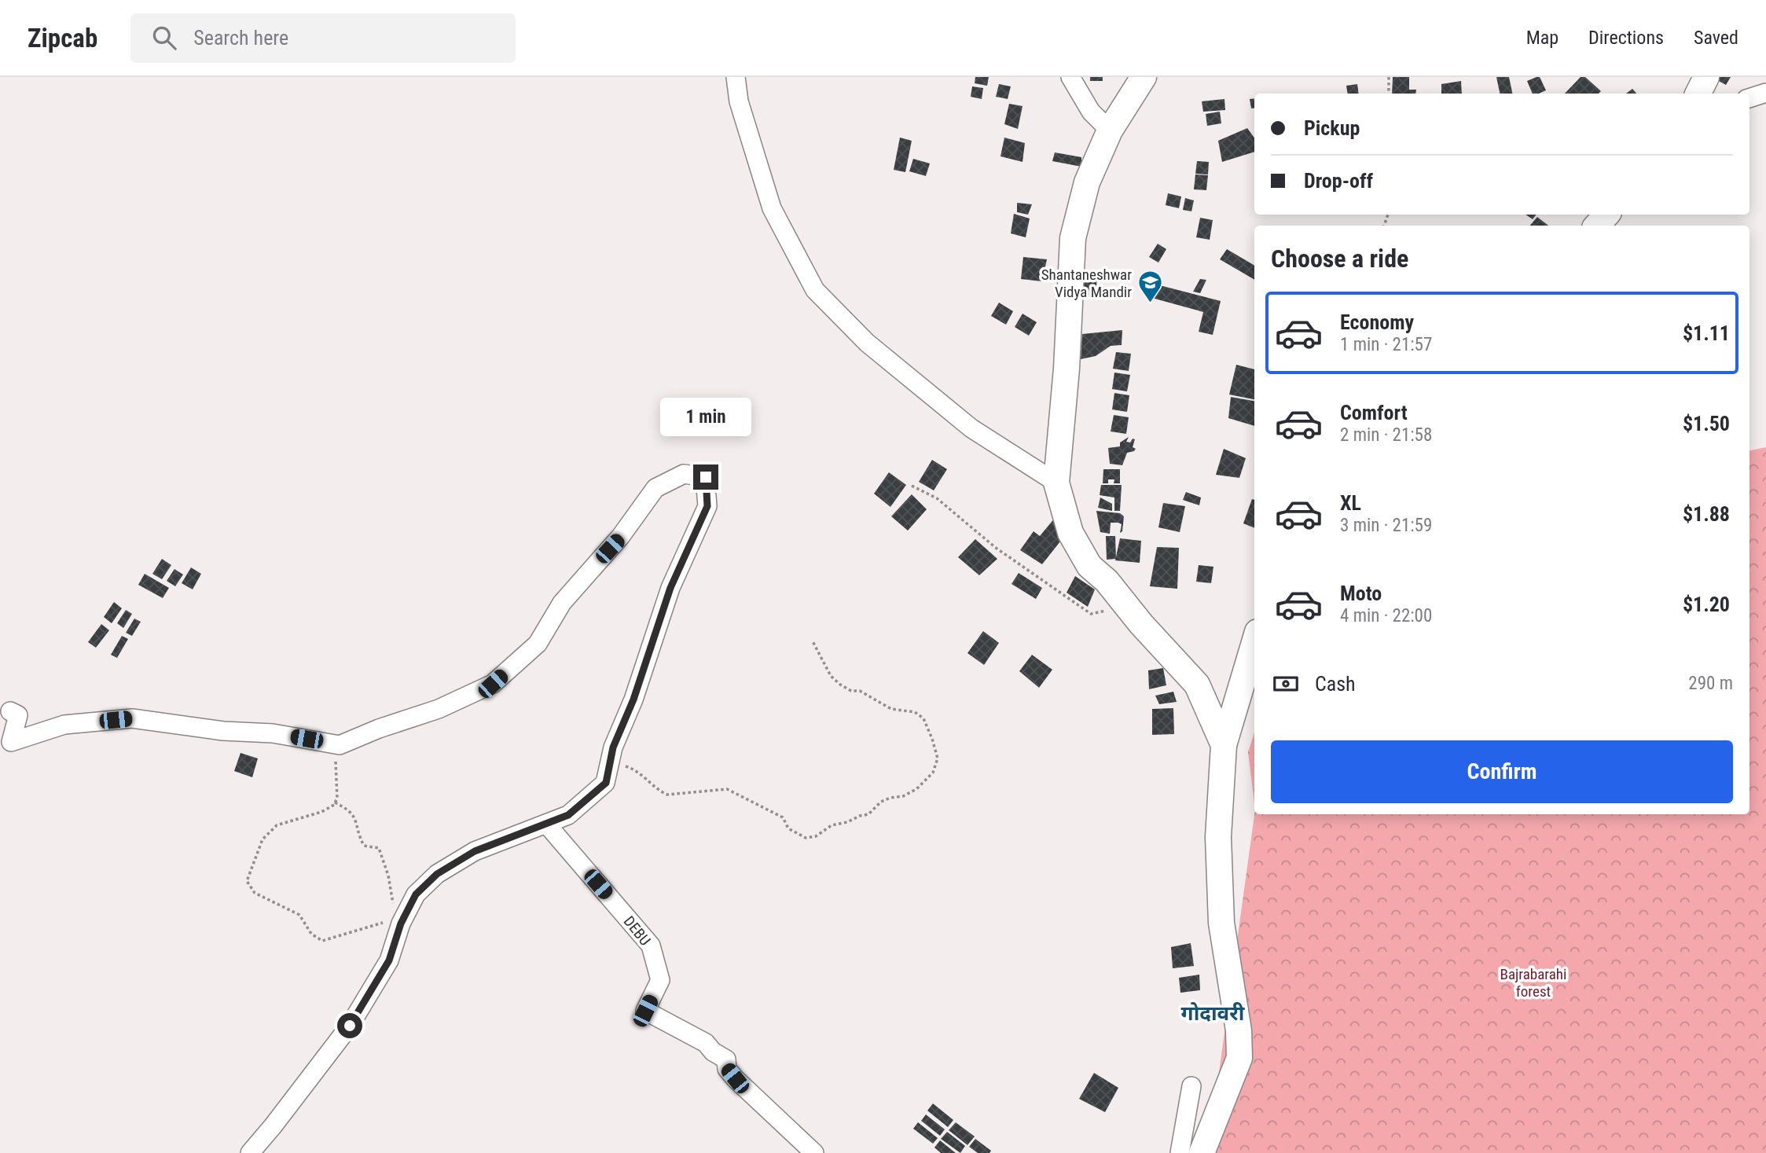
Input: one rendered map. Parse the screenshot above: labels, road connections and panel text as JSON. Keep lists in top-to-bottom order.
{
  "streets": {
    "street": ["DEBU"]
  },
  "districts": ["गोदावरी"],
  "parks": ["Bajrabarahi forest"],
  "places": {
    "school or university": ["Shantaneshwar Vidya Mandir"]
  },
  "page": {
    "header": "Zipcab",
    "search": "Search here",
    "nav": ["Map", "Directions", "Saved"],
    "banner": ["Pickup", "Drop-off"],
    "heading": "Choose a ride",
    "list": [
      {
        "name": "Economy",
        "note": "1 min · 21:57",
        "value": "$1.11"
      },
      {
        "name": "Comfort",
        "note": "2 min · 21:58",
        "value": "$1.50"
      },
      {
        "name": "XL",
        "note": "3 min · 21:59",
        "value": "$1.88"
      },
      {
        "name": "Moto",
        "note": "4 min · 22:00",
        "value": "$1.20"
      }
    ],
    "bubble": "1 min",
    "pay": ["Cash", "290 m"],
    "buttons": "Confirm"
  }
}
